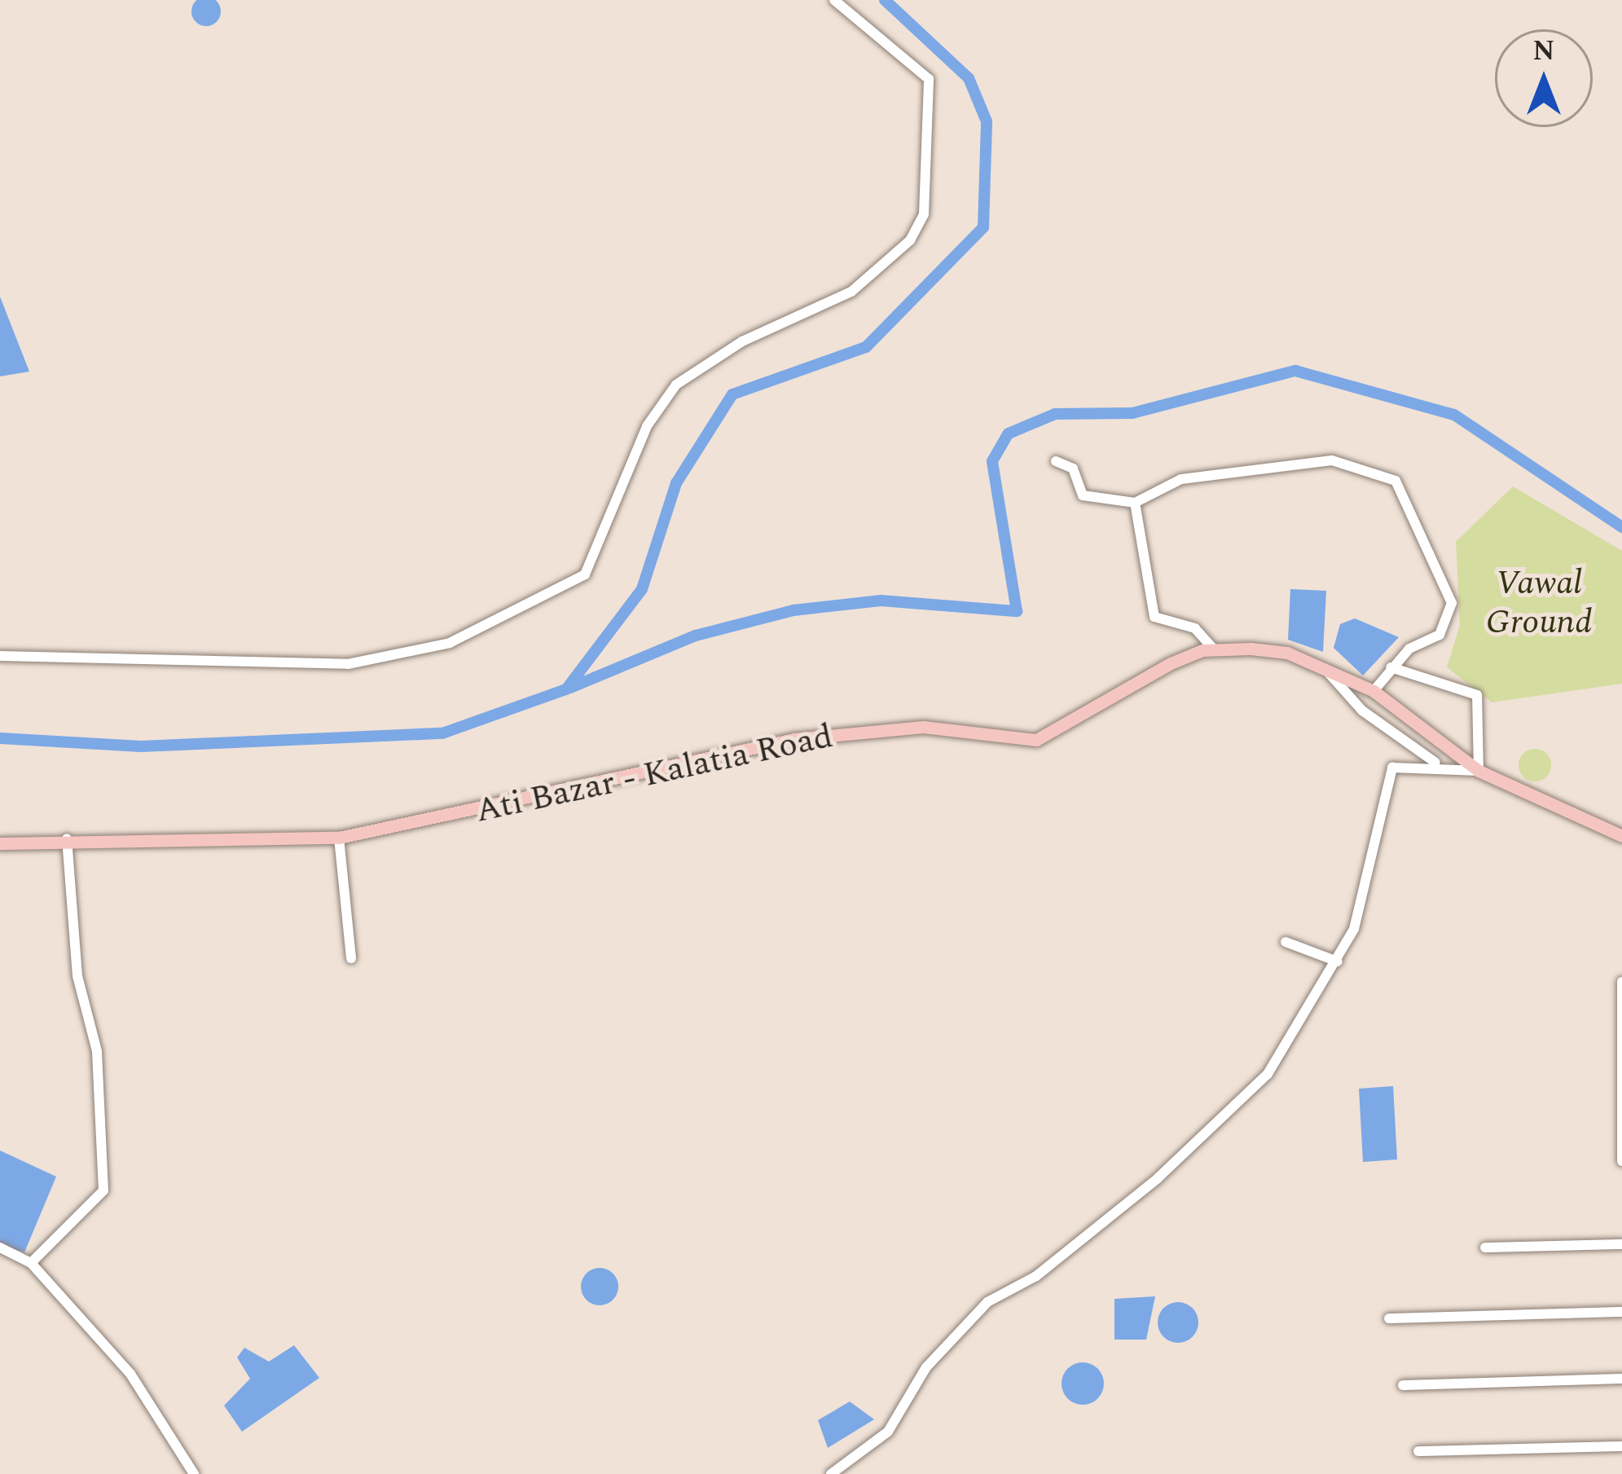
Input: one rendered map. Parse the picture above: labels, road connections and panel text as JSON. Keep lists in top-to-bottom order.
{
  "streets": {
    "main road": ["Ati Bazar - Kalatia Road"]
  },
  "parks": ["Vawal Ground"],
  "north": "top"
}
